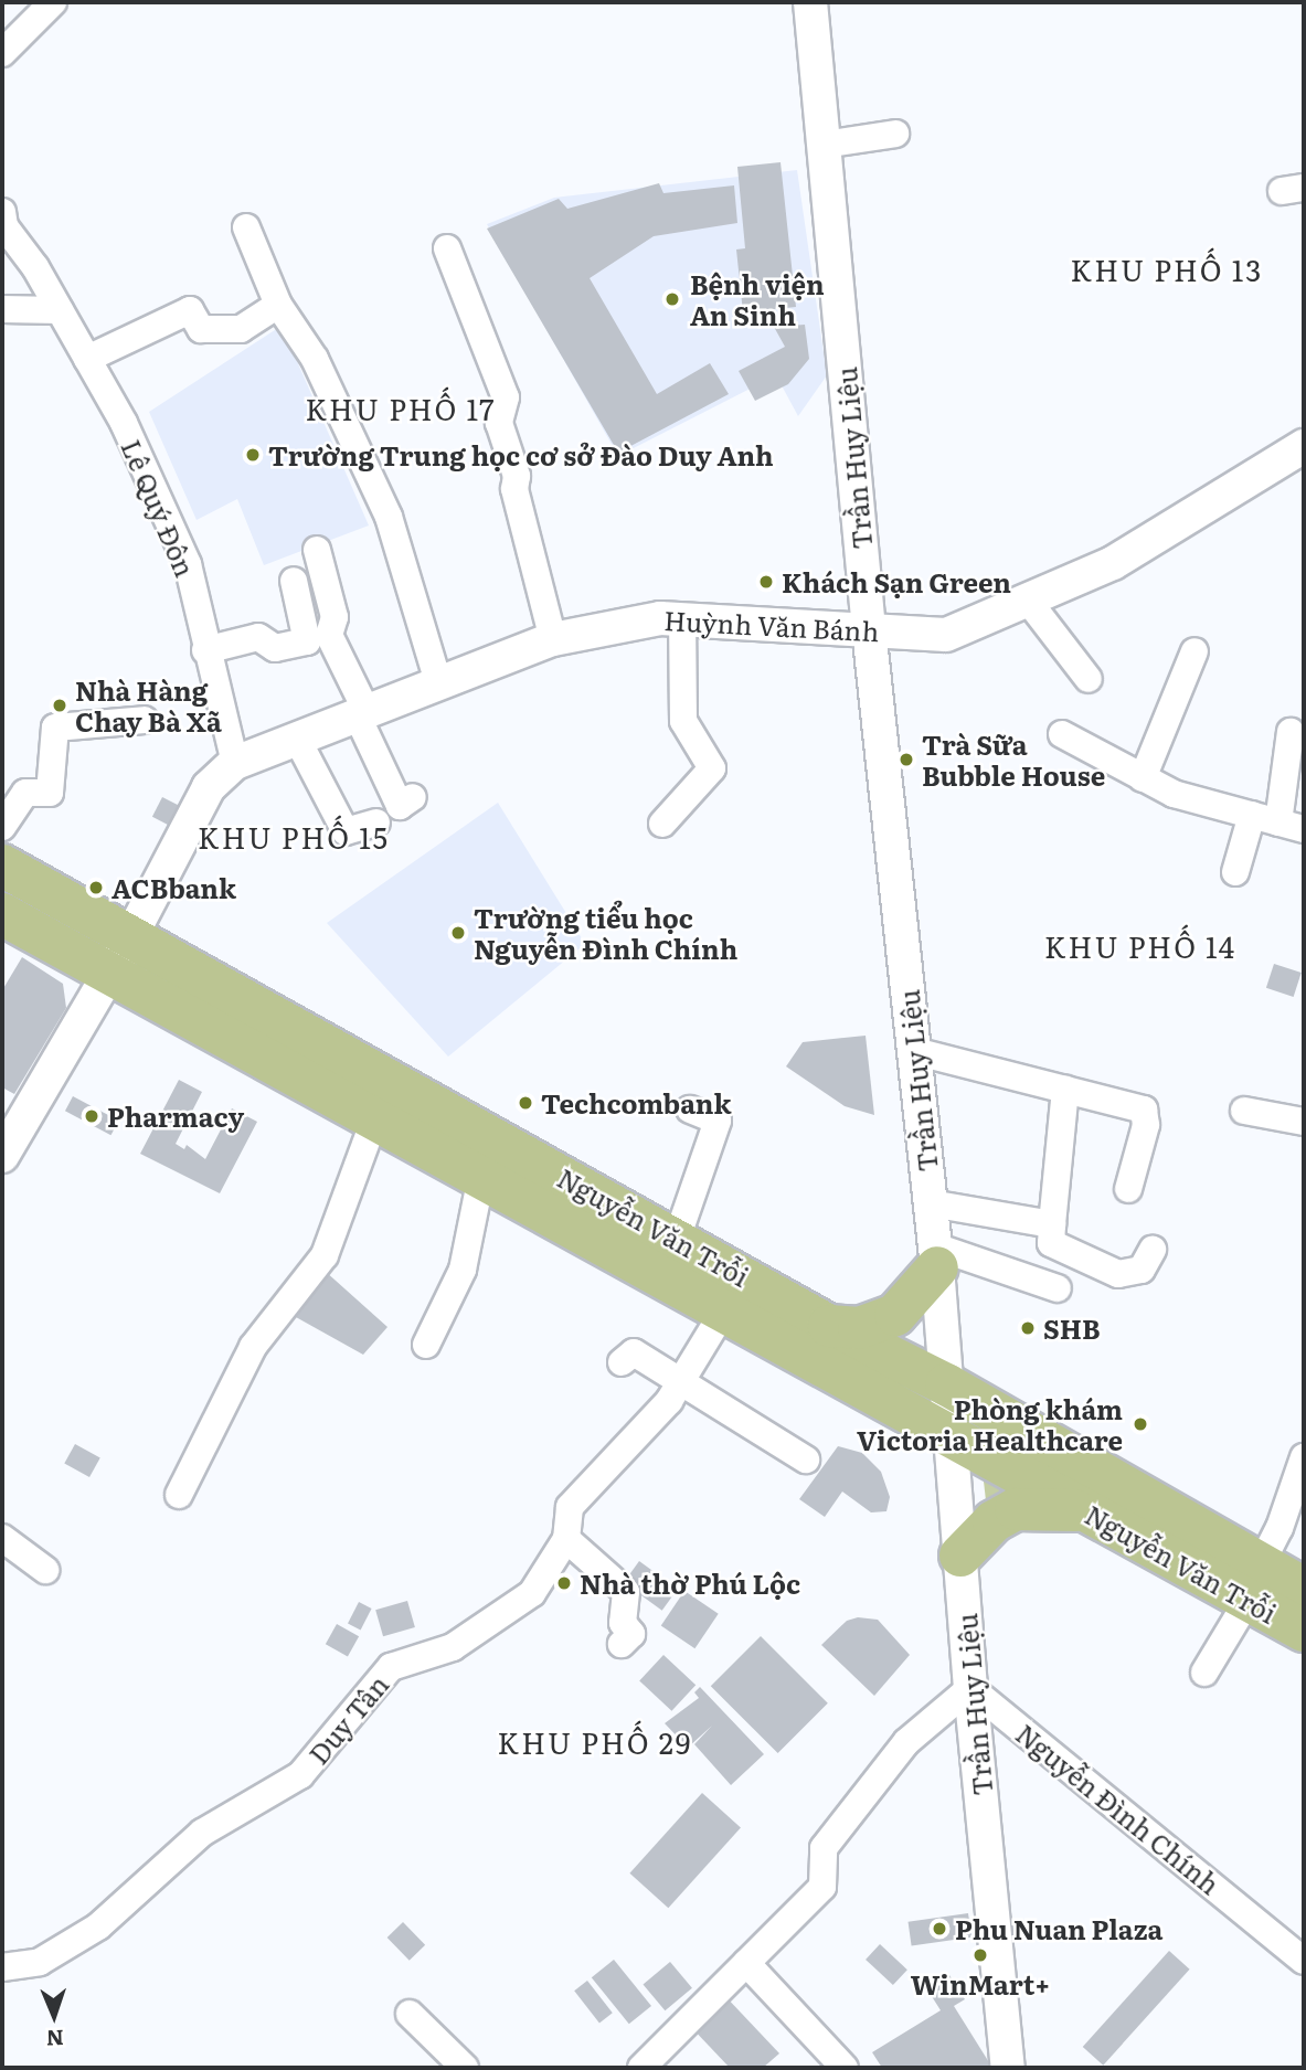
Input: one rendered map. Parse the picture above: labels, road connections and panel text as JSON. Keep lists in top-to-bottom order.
{
  "streets": {
    "main road": ["Nguyễn Văn Trỗi"],
    "street": [
      "Trần Huy Liệu",
      "Lê Quý Ðôn",
      "Huỳnh Văn Bánh",
      "Duy Tân",
      "Nguyễn Đình Chính"
    ]
  },
  "crossings": [
    ["Trần Huy Liệu", "Huỳnh Văn Bánh"],
    ["Trần Huy Liệu", "Nguyễn Văn Trỗi"],
    ["Trần Huy Liệu", "Nguyễn Đình Chính"],
    ["Lê Quý Ðôn", "Huỳnh Văn Bánh"],
    ["Huỳnh Văn Bánh", "Nguyễn Văn Trỗi"],
    ["Nguyễn Văn Trỗi", "Duy Tân"]
  ],
  "districts": [
    "KHU PHỐ 13",
    "KHU PHỐ 17",
    "KHU PHỐ 15",
    "KHU PHỐ 14",
    "KHU PHỐ 29"
  ],
  "places": [
    "Bệnh viện An Sinh",
    "Trường Trung học cơ sở Đào Duy Anh",
    "Khách Sạn Green",
    "Nhà Hàng Chay Bà Xã",
    "Trà Sữa Bubble House",
    "ACBbank",
    "Trường tiểu học Nguyễn Đình Chính",
    "Techcombank",
    "Pharmacy",
    "SHB",
    "Phòng khám Victoria Healthcare",
    "Nhà thờ Phú Lộc",
    "Phu Nuan Plaza",
    "WinMart+"
  ],
  "north": "bottom"
}
